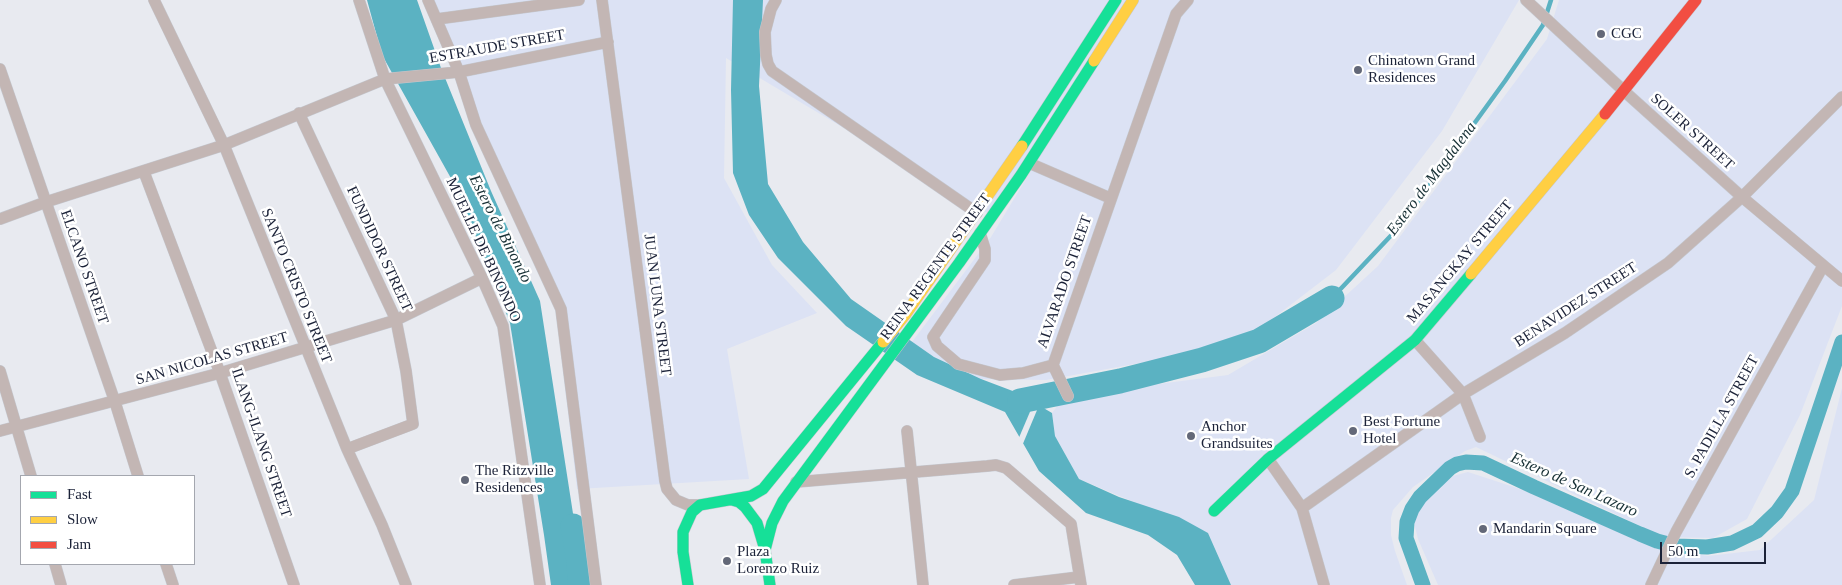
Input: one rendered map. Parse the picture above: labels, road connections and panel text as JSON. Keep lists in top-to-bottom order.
{
  "streets": {
    "main road": ["MASANGKAY STREET", "REINA REGENTE STREET"],
    "street": [
      "ESTRAUDE STREET",
      "SOLER STREET",
      "FUNDIDOR STREET",
      "MUELLE DE BINONDO",
      "ELCANO STREET",
      "ALVARADO STREET",
      "SANTO CRISTO STREET",
      "JUAN LUNA STREET",
      "BENAVIDEZ STREET",
      "SAN NICOLAS STREET",
      "S. PADILLA STREET",
      "ILANG-ILANG STREET"
    ]
  },
  "crossings": [
    ["ESTRAUDE STREET", "FUNDIDOR STREET"],
    ["ESTRAUDE STREET", "MUELLE DE BINONDO"],
    ["ESTRAUDE STREET", "ELCANO STREET"],
    ["ESTRAUDE STREET", "SANTO CRISTO STREET"],
    ["ESTRAUDE STREET", "JUAN LUNA STREET"],
    ["ESTRAUDE STREET", "ILANG-ILANG STREET"],
    ["SOLER STREET", "MASANGKAY STREET"],
    ["SOLER STREET", "BENAVIDEZ STREET"],
    ["SOLER STREET", "S. PADILLA STREET"],
    ["FUNDIDOR STREET", "SANTO CRISTO STREET"],
    ["FUNDIDOR STREET", "SAN NICOLAS STREET"],
    ["MUELLE DE BINONDO", "SAN NICOLAS STREET"],
    ["ELCANO STREET", "SAN NICOLAS STREET"],
    ["REINA REGENTE STREET", "ALVARADO STREET"],
    ["REINA REGENTE STREET", "JUAN LUNA STREET"],
    ["SANTO CRISTO STREET", "SAN NICOLAS STREET"],
    ["SAN NICOLAS STREET", "ILANG-ILANG STREET"]
  ],
  "water": ["Estero de Magdalena", "Estero de Binondo", "Estero de San Lazaro"],
  "places": [
    "CGC",
    "Chinatown Grand Residences",
    "Best Fortune Hotel",
    "Anchor Grandsuites",
    "The Ritzville Residences",
    "Mandarin Square",
    "Plaza Lorenzo Ruiz"
  ],
  "legend": ["Fast", "Slow", "Jam"],
  "scale_bar": "50 m"
}
